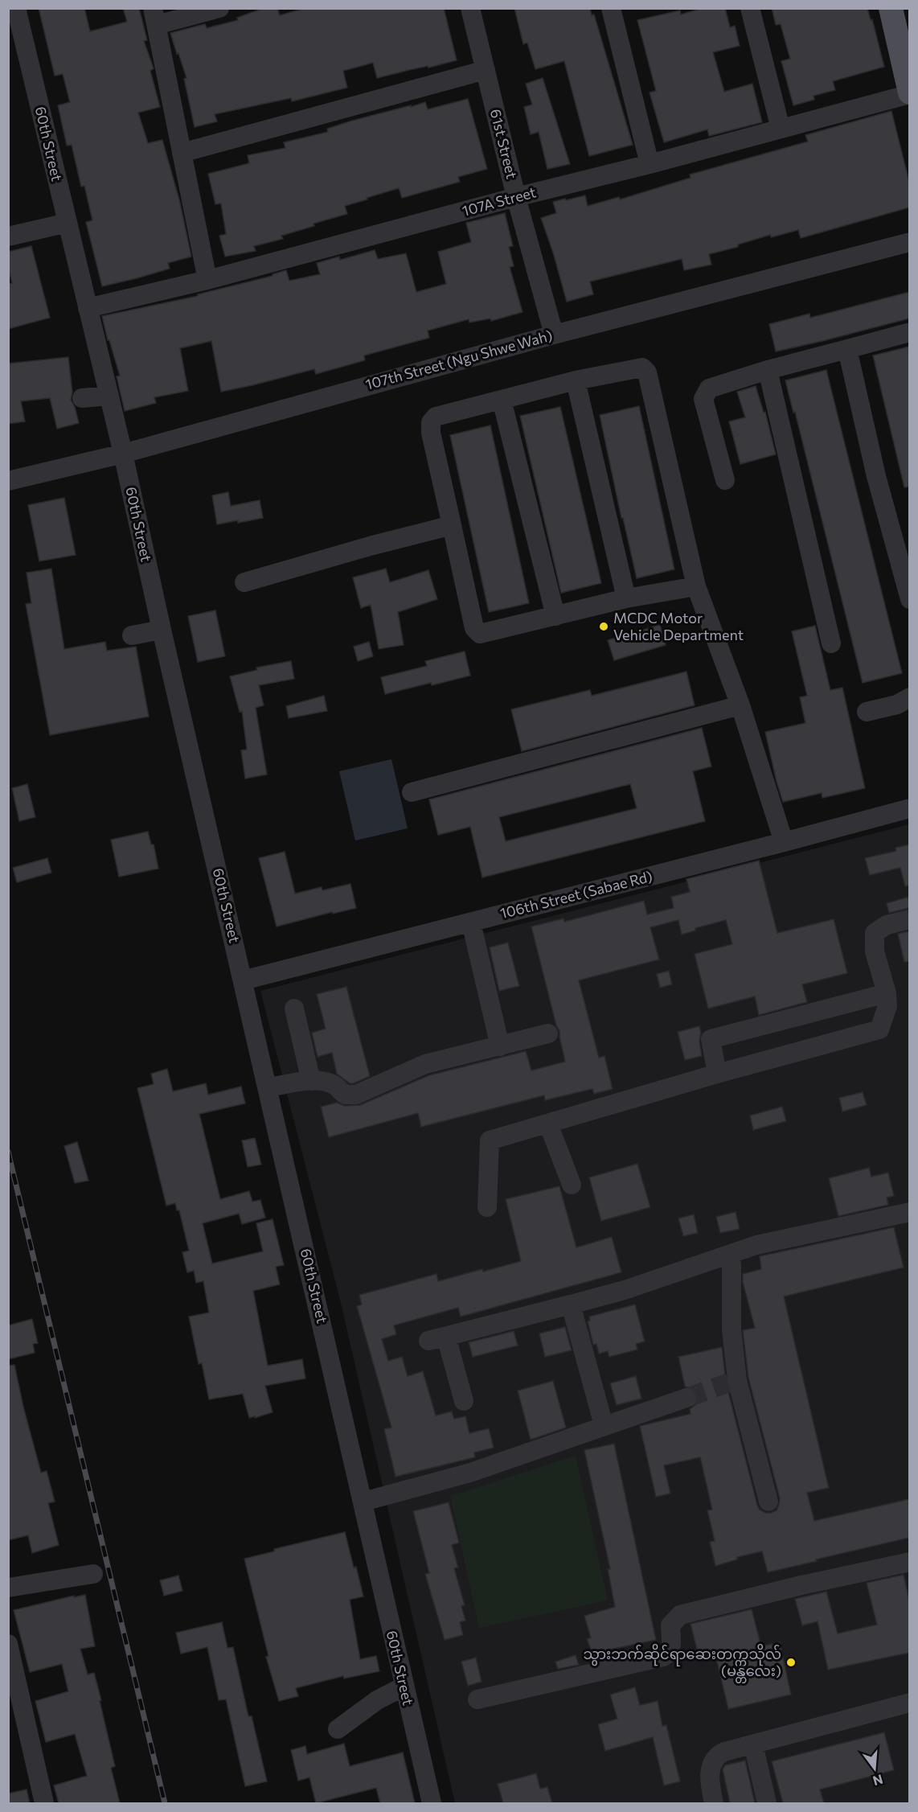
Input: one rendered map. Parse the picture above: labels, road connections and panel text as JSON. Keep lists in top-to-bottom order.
{
  "streets": {
    "street": [
      "60th Street",
      "61st Street",
      "107A Street",
      "107th Street (Ngu Shwe Wah)",
      "106th Street (Sabae Rd)"
    ]
  },
  "crossings": [
    ["60th Street", "107A Street"],
    ["60th Street", "107th Street (Ngu Shwe Wah)"],
    ["60th Street", "106th Street (Sabae Rd)"],
    ["61st Street", "107A Street"],
    ["61st Street", "107th Street (Ngu Shwe Wah)"]
  ],
  "places": ["MCDC Motor Vehicle Department", "သွားဘက်ဆိုင်ရာဆေးတက္ကသိုလ် (မန္တလေး)"],
  "north": "bottom"
}
